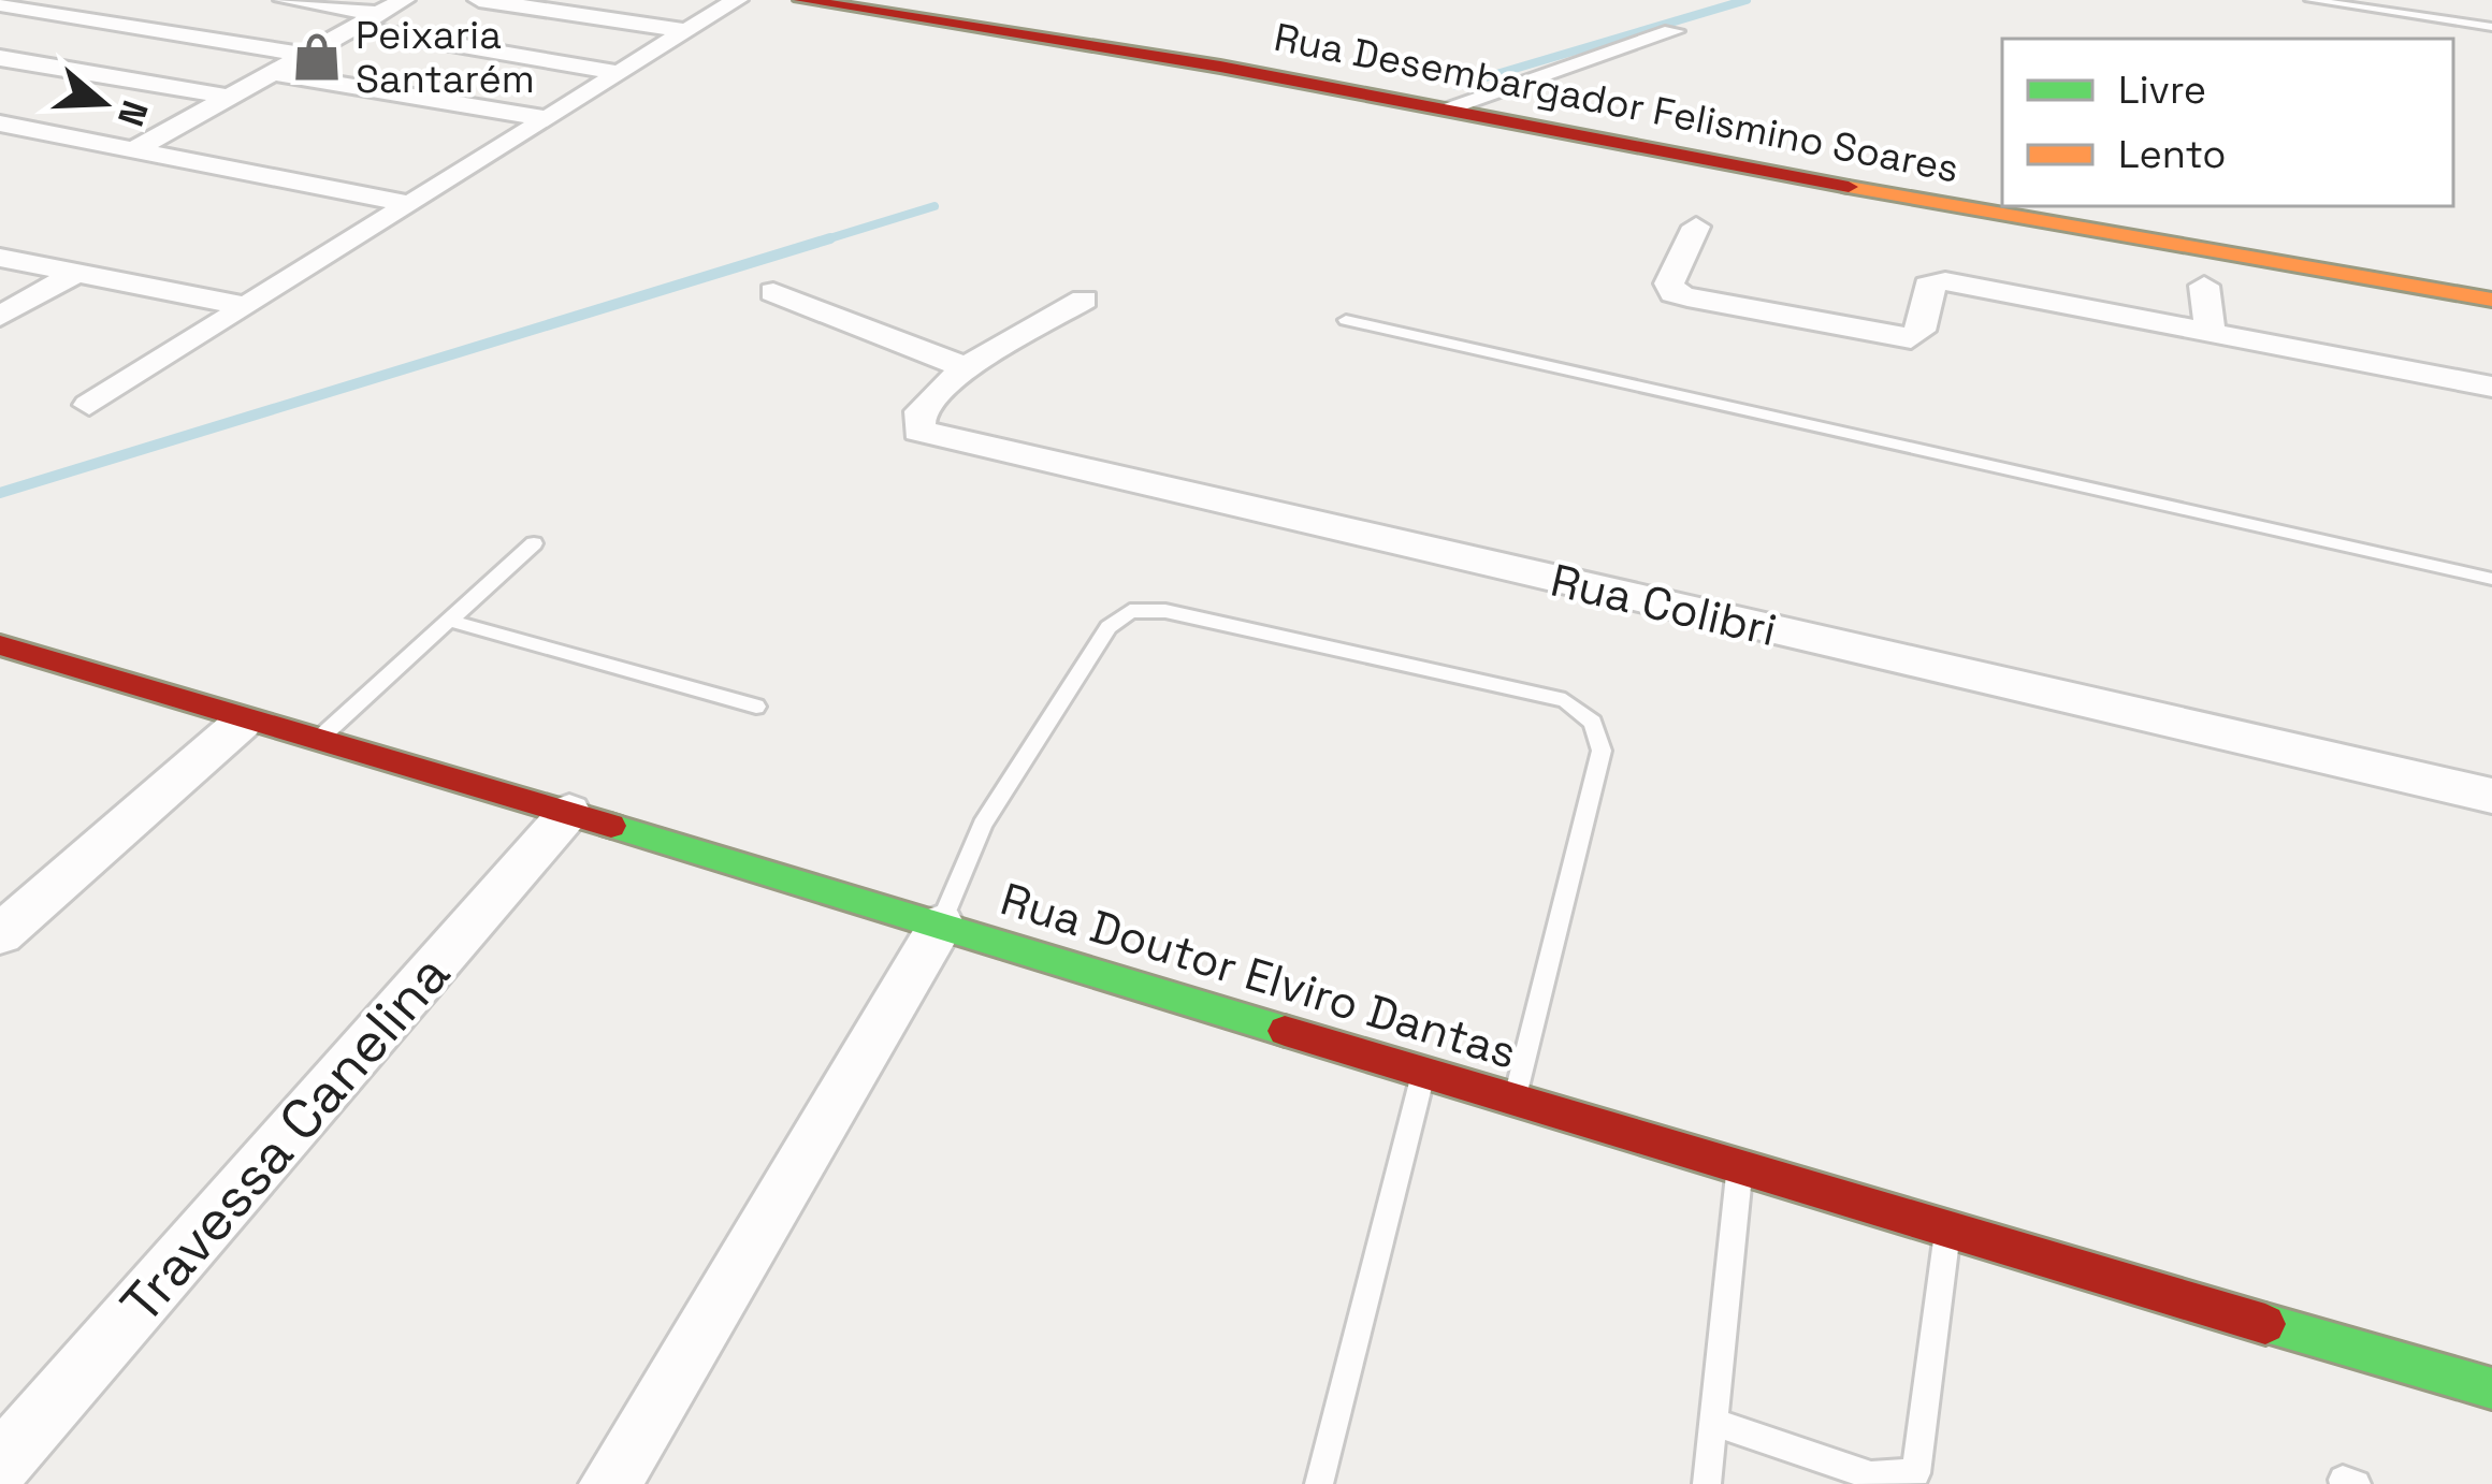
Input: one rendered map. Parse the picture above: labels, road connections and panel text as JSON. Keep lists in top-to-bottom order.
{
  "streets": {
    "street": [
      "Rua Desembargador Felismino Soares",
      "Rua Colibri",
      "Rua Doutor Elviro Dantas",
      "Travessa Canelina"
    ]
  },
  "crossings": [
    ["Rua Doutor Elviro Dantas", "Travessa Canelina"]
  ],
  "places": {
    "shop": ["Peixaria Santarém"]
  },
  "legend": ["Livre", "Lento"],
  "north": "right"
}
